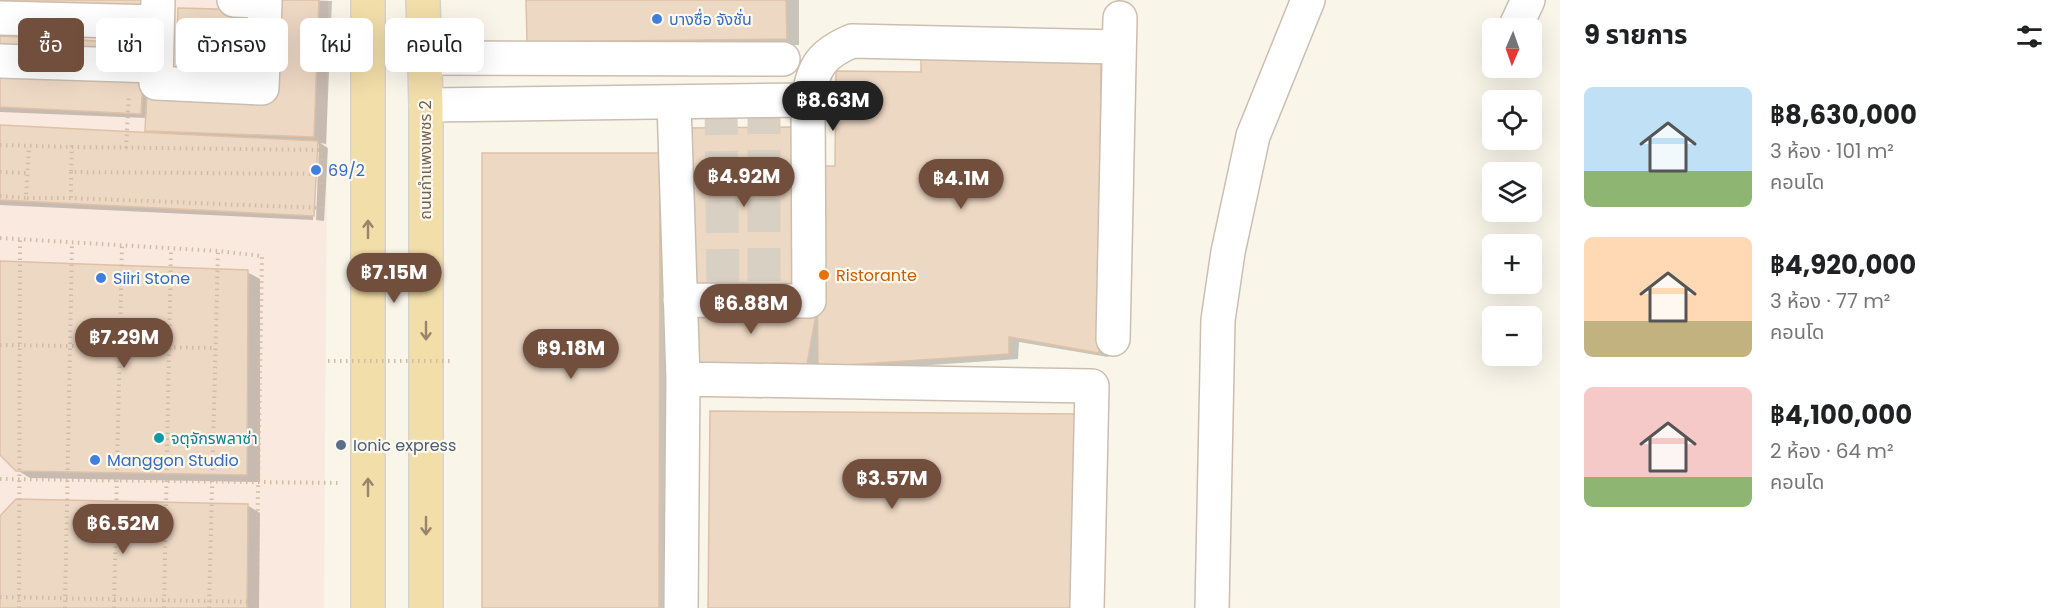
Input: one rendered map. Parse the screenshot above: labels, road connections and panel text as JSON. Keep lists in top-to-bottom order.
{
  "streets": {
    "main road": ["ถนนกำแพงเพชร 2"]
  },
  "places": [
    "บางซื่อ จังชั่น",
    "69/2",
    "Ristorante",
    "Siiri Stone",
    "จตุจักรพลาซ่า",
    "Ionic express",
    "Manggon Studio"
  ],
  "north": "bottom",
  "page": {
    "heading": "9 รายการ",
    "map_buttons": ["+", "−"],
    "chip": [
      "ซื้อ",
      "เช่า",
      "ตัวกรอง",
      "ใหม่",
      "คอนโด"
    ],
    "list": [
      {
        "name": "฿8,630,000",
        "note": "3 ห้อง · 101 m² · คอนโด"
      },
      {
        "name": "฿4,920,000",
        "note": "3 ห้อง · 77 m² · คอนโด"
      },
      {
        "name": "฿4,100,000",
        "note": "2 ห้อง · 64 m² · คอนโด"
      }
    ],
    "price": [
      "฿8.63M",
      "฿4.92M",
      "฿4.1M",
      "฿7.15M",
      "฿6.88M",
      "฿7.29M",
      "฿9.18M",
      "฿3.57M",
      "฿6.52M"
    ]
  }
}
